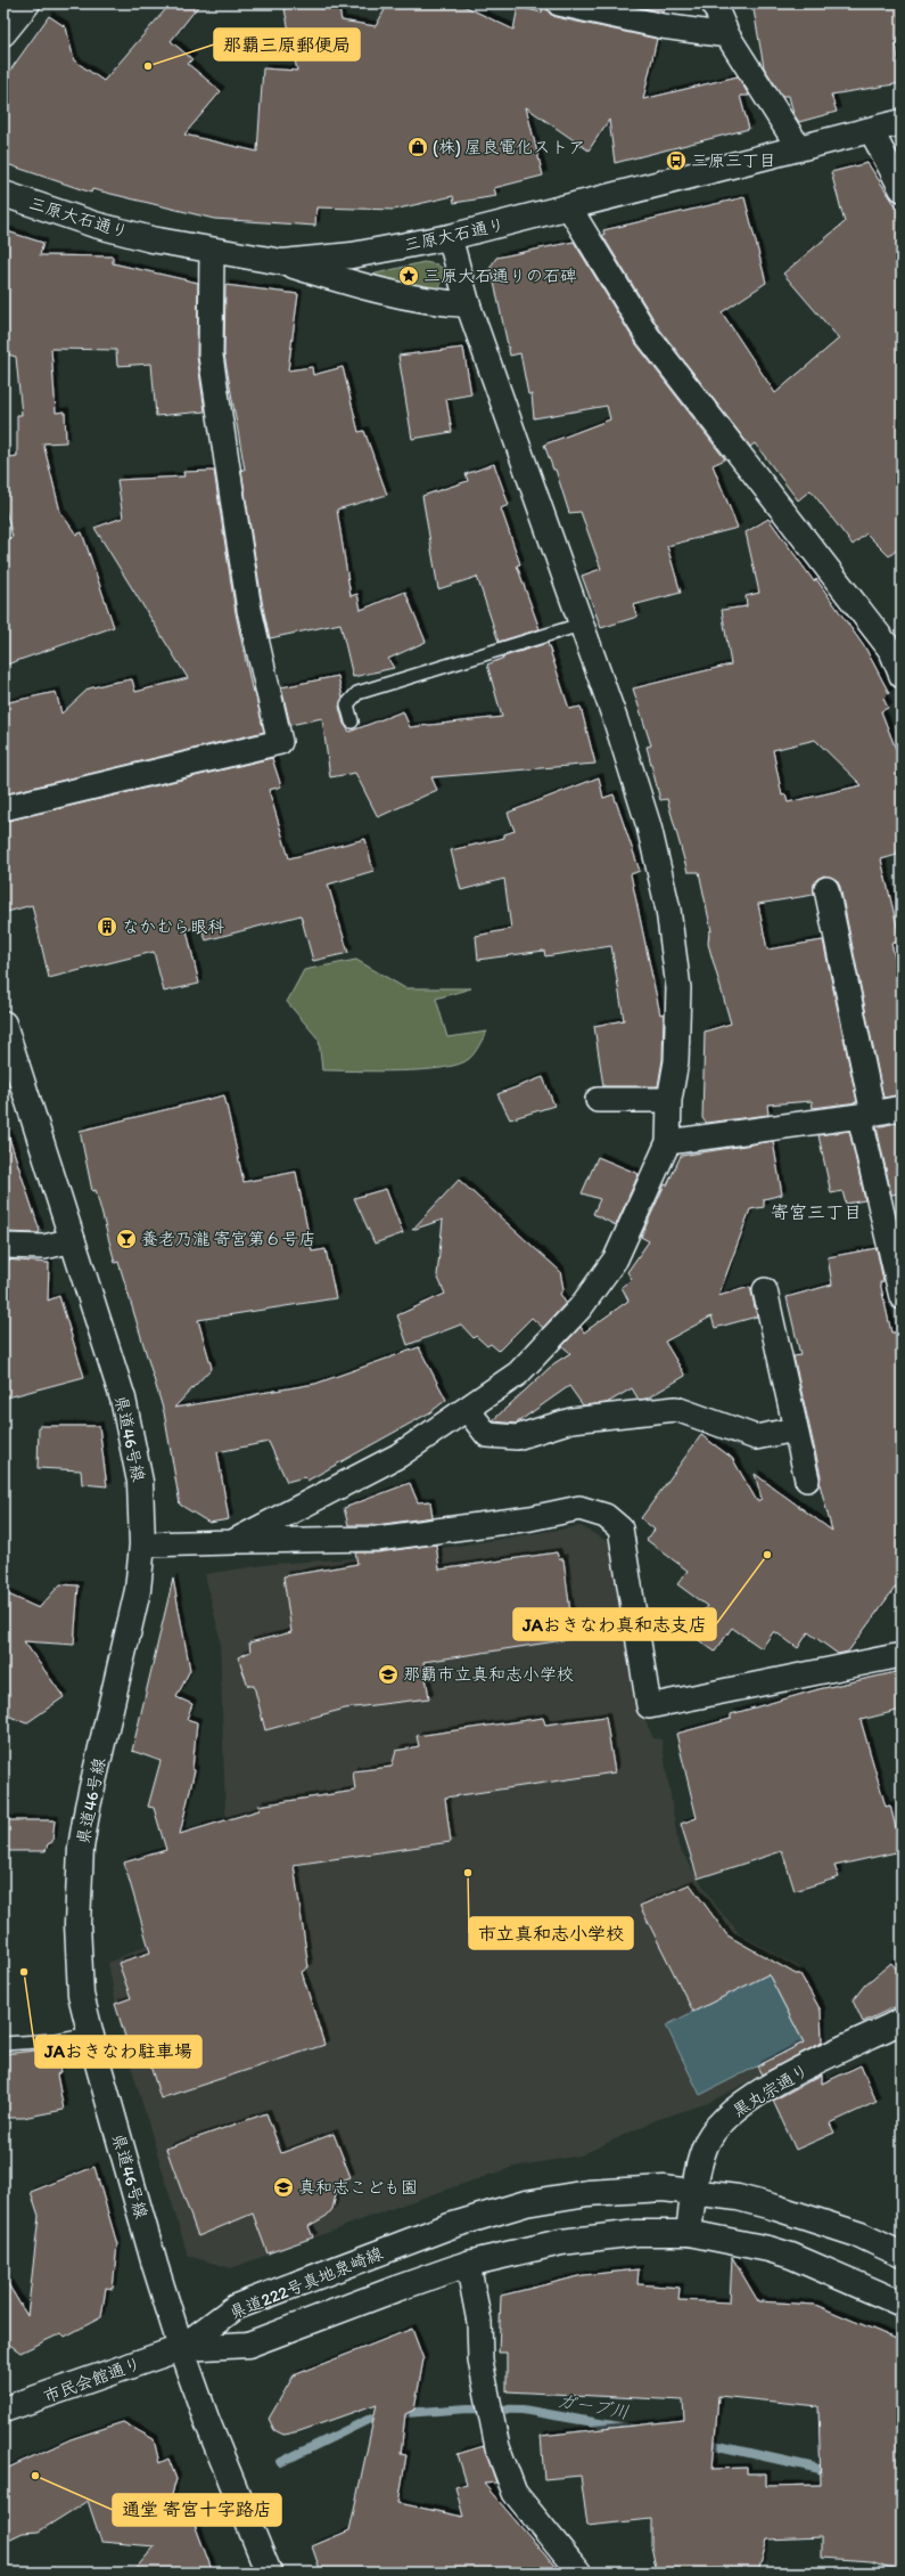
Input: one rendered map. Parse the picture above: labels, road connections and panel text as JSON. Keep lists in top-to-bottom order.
{
  "streets": {
    "main road": [
      "三原大石通り",
      "県道46号線",
      "黒丸宗通り",
      "県道222号真地泉崎線",
      "市民会館通り"
    ]
  },
  "crossings": [
    ["県道46号線", "県道222号真地泉崎線"],
    ["県道46号線", "市民会館通り"],
    ["黒丸宗通り", "県道222号真地泉崎線"],
    ["県道222号真地泉崎線", "市民会館通り"]
  ],
  "districts": ["寄宮三丁目"],
  "water": ["ガーブ川"],
  "places": {
    "other": [
      "那覇三原郵便局",
      "JAおきなわ真和志支店",
      "市立真和志小学校",
      "JAおきなわ駐車場",
      "通堂 寄宮十字路店"
    ],
    "shop": ["(株) 屋良電化ストア"],
    "bus stop": ["三原三丁目"],
    "place": ["三原大石通りの石碑"],
    "building": ["なかむら眼科"],
    "bar": ["養老乃瀧 寄宮第６号店"],
    "school or university": ["那覇市立真和志小学校", "真和志こども園"]
  }
}
